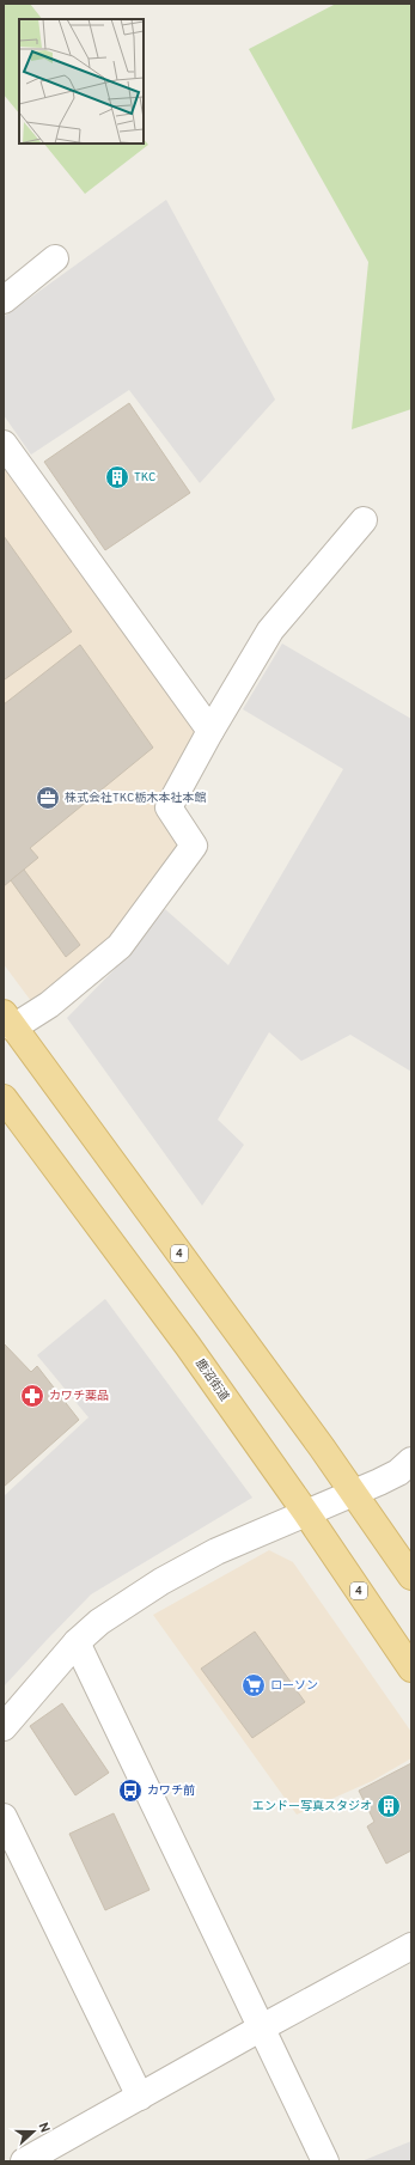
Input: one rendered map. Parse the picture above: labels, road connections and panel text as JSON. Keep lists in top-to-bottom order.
{
  "streets": {
    "main road": ["4", "鹿沼街道"]
  },
  "places": {
    "building": ["TKC", "エンドー写真スタジオ"],
    "office": ["株式会社TKC栃木本社本館"],
    "pharmacy": ["カワチ薬品"],
    "supermarket": ["ローソン"],
    "bus stop": ["カワチ前"]
  },
  "north": "right"
}
